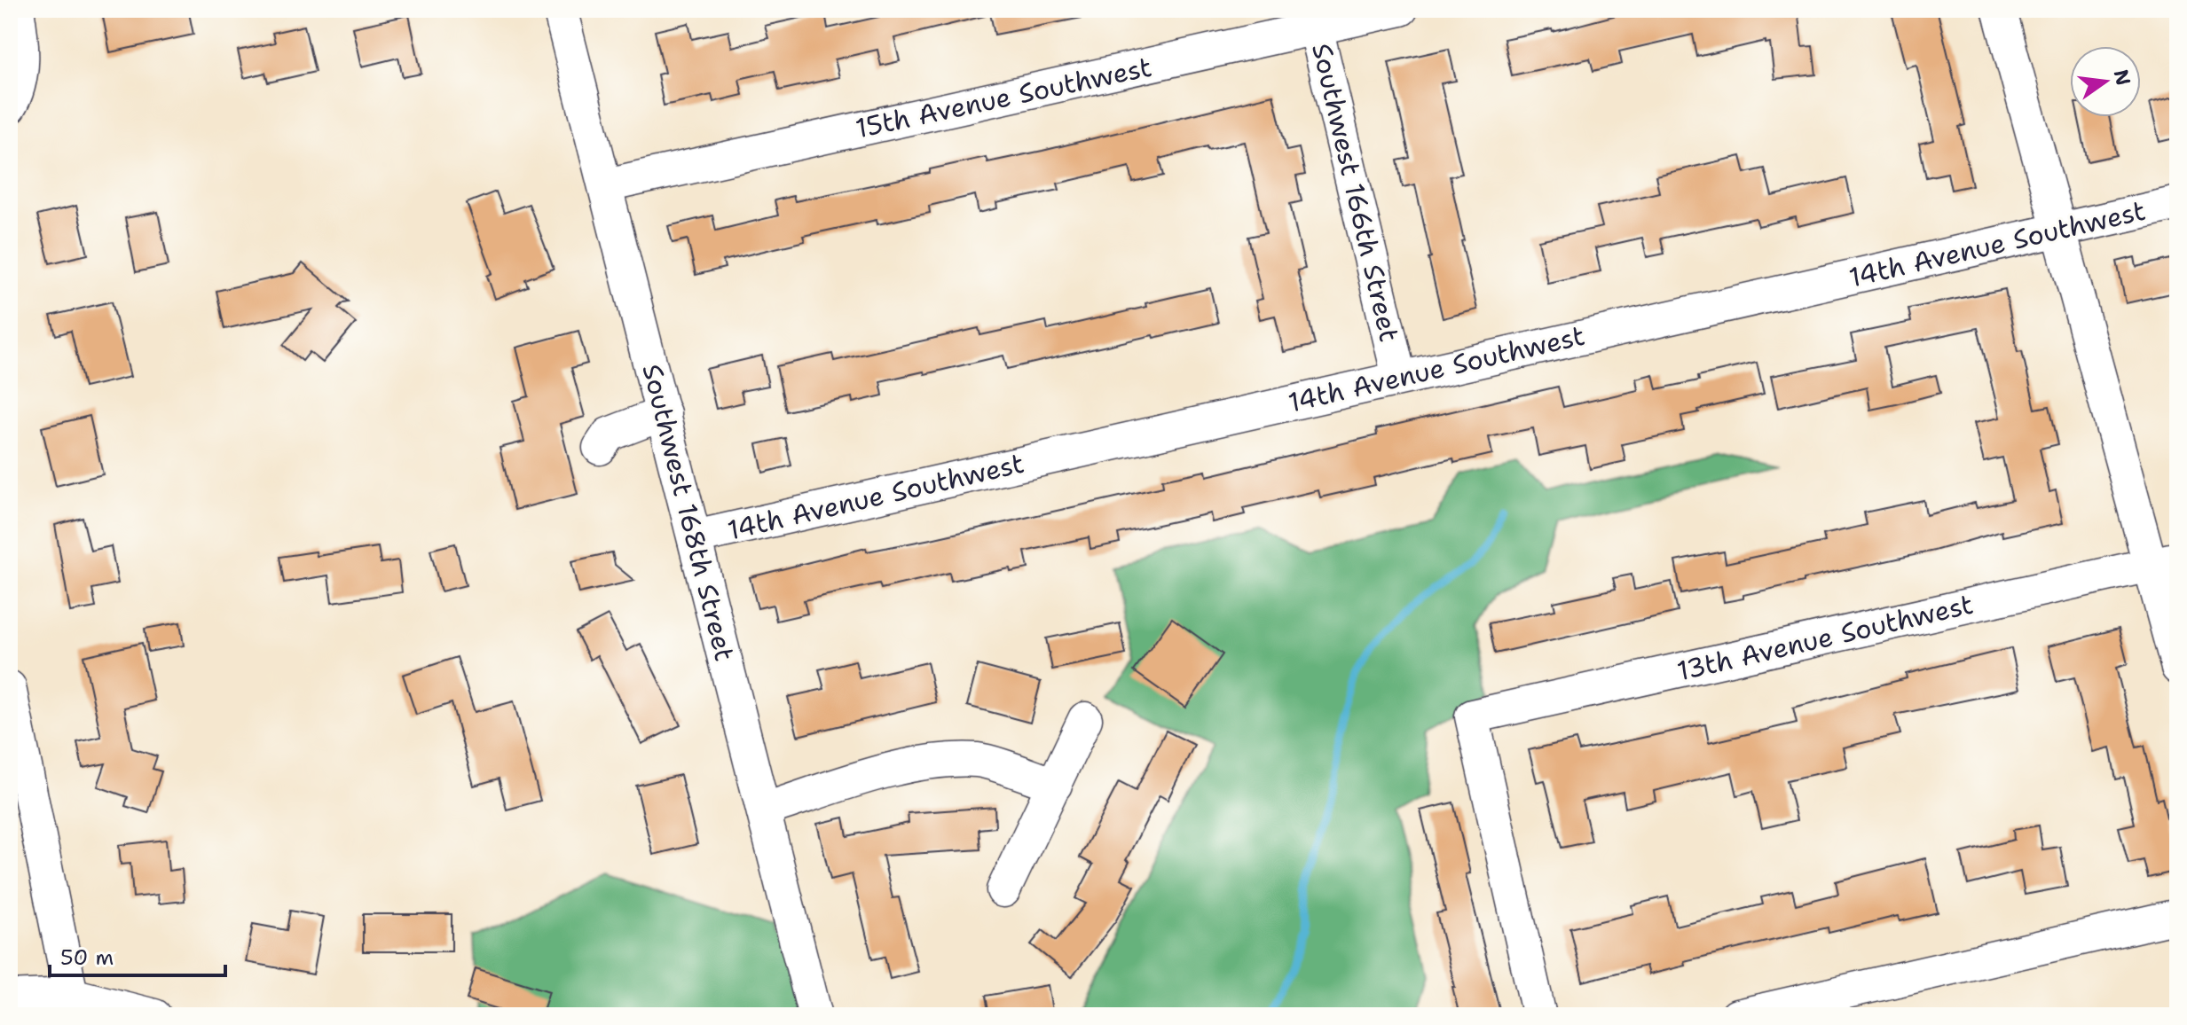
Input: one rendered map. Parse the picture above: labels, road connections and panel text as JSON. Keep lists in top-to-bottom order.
{
  "streets": {
    "street": [
      "15th Avenue Southwest",
      "Southwest 166th Street",
      "14th Avenue Southwest",
      "Southwest 168th Street",
      "13th Avenue Southwest"
    ]
  },
  "crossings": [
    ["15th Avenue Southwest", "Southwest 166th Street"],
    ["15th Avenue Southwest", "Southwest 168th Street"],
    ["Southwest 166th Street", "14th Avenue Southwest"],
    ["14th Avenue Southwest", "Southwest 168th Street"]
  ],
  "scale_bar": "50 m",
  "north": "right"
}
